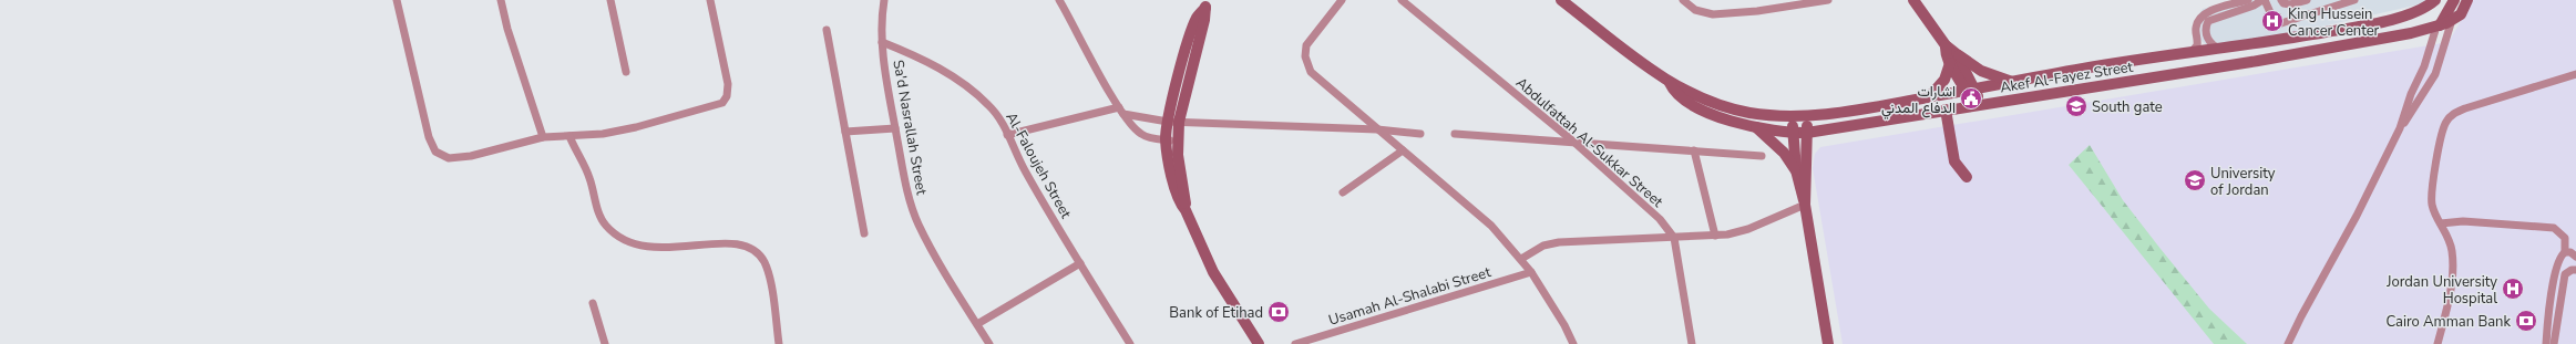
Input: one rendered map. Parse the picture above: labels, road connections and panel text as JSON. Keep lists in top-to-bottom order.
{
  "streets": {
    "main road": ["Akef Al-Fayez Street"],
    "street": [
      "Sa'd Nasrallah Street",
      "Abdulfattah Al-Sukkar Street",
      "Al-Faloujeh Street",
      "Usamah Al-Shalabi Street"
    ]
  },
  "crossings": [
    ["Sa'd Nasrallah Street", "Al-Faloujeh Street"]
  ],
  "places": {
    "hospital": ["King Hussein Cancer Center", "Jordan University Hospital"],
    "public building": ["اشارات الدفاع المدني"],
    "school or university": ["South gate", "University of Jordan"],
    "bank": ["Bank of Etihad", "Cairo Amman Bank"]
  }
}
